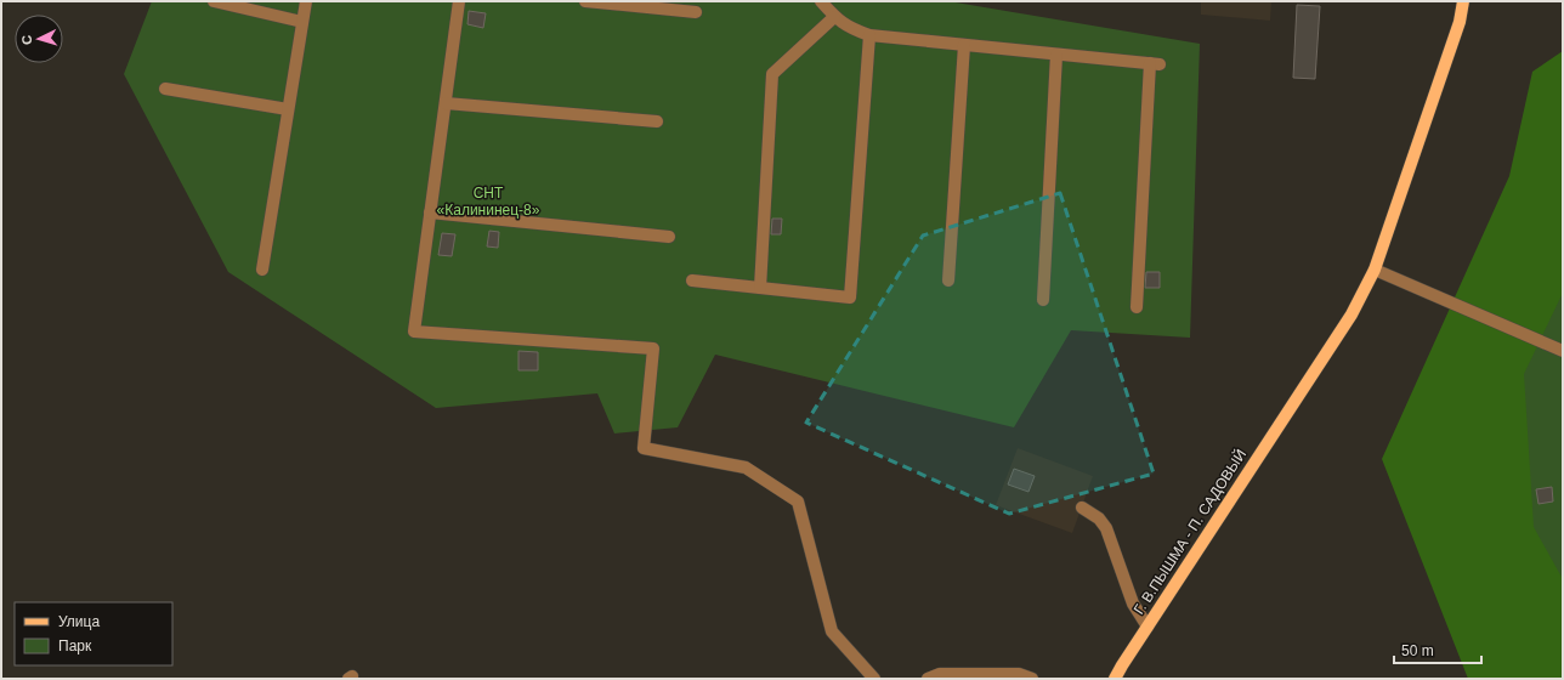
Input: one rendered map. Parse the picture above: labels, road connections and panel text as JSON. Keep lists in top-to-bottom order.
{
  "streets": {
    "main road": ["Г. В.ПЫШМА - П. САДОВЫЙ"]
  },
  "parks": ["СНТ «Калининец-8»"],
  "legend": ["Улица", "Парк"],
  "scale_bar": "50 m",
  "north": "left"
}
